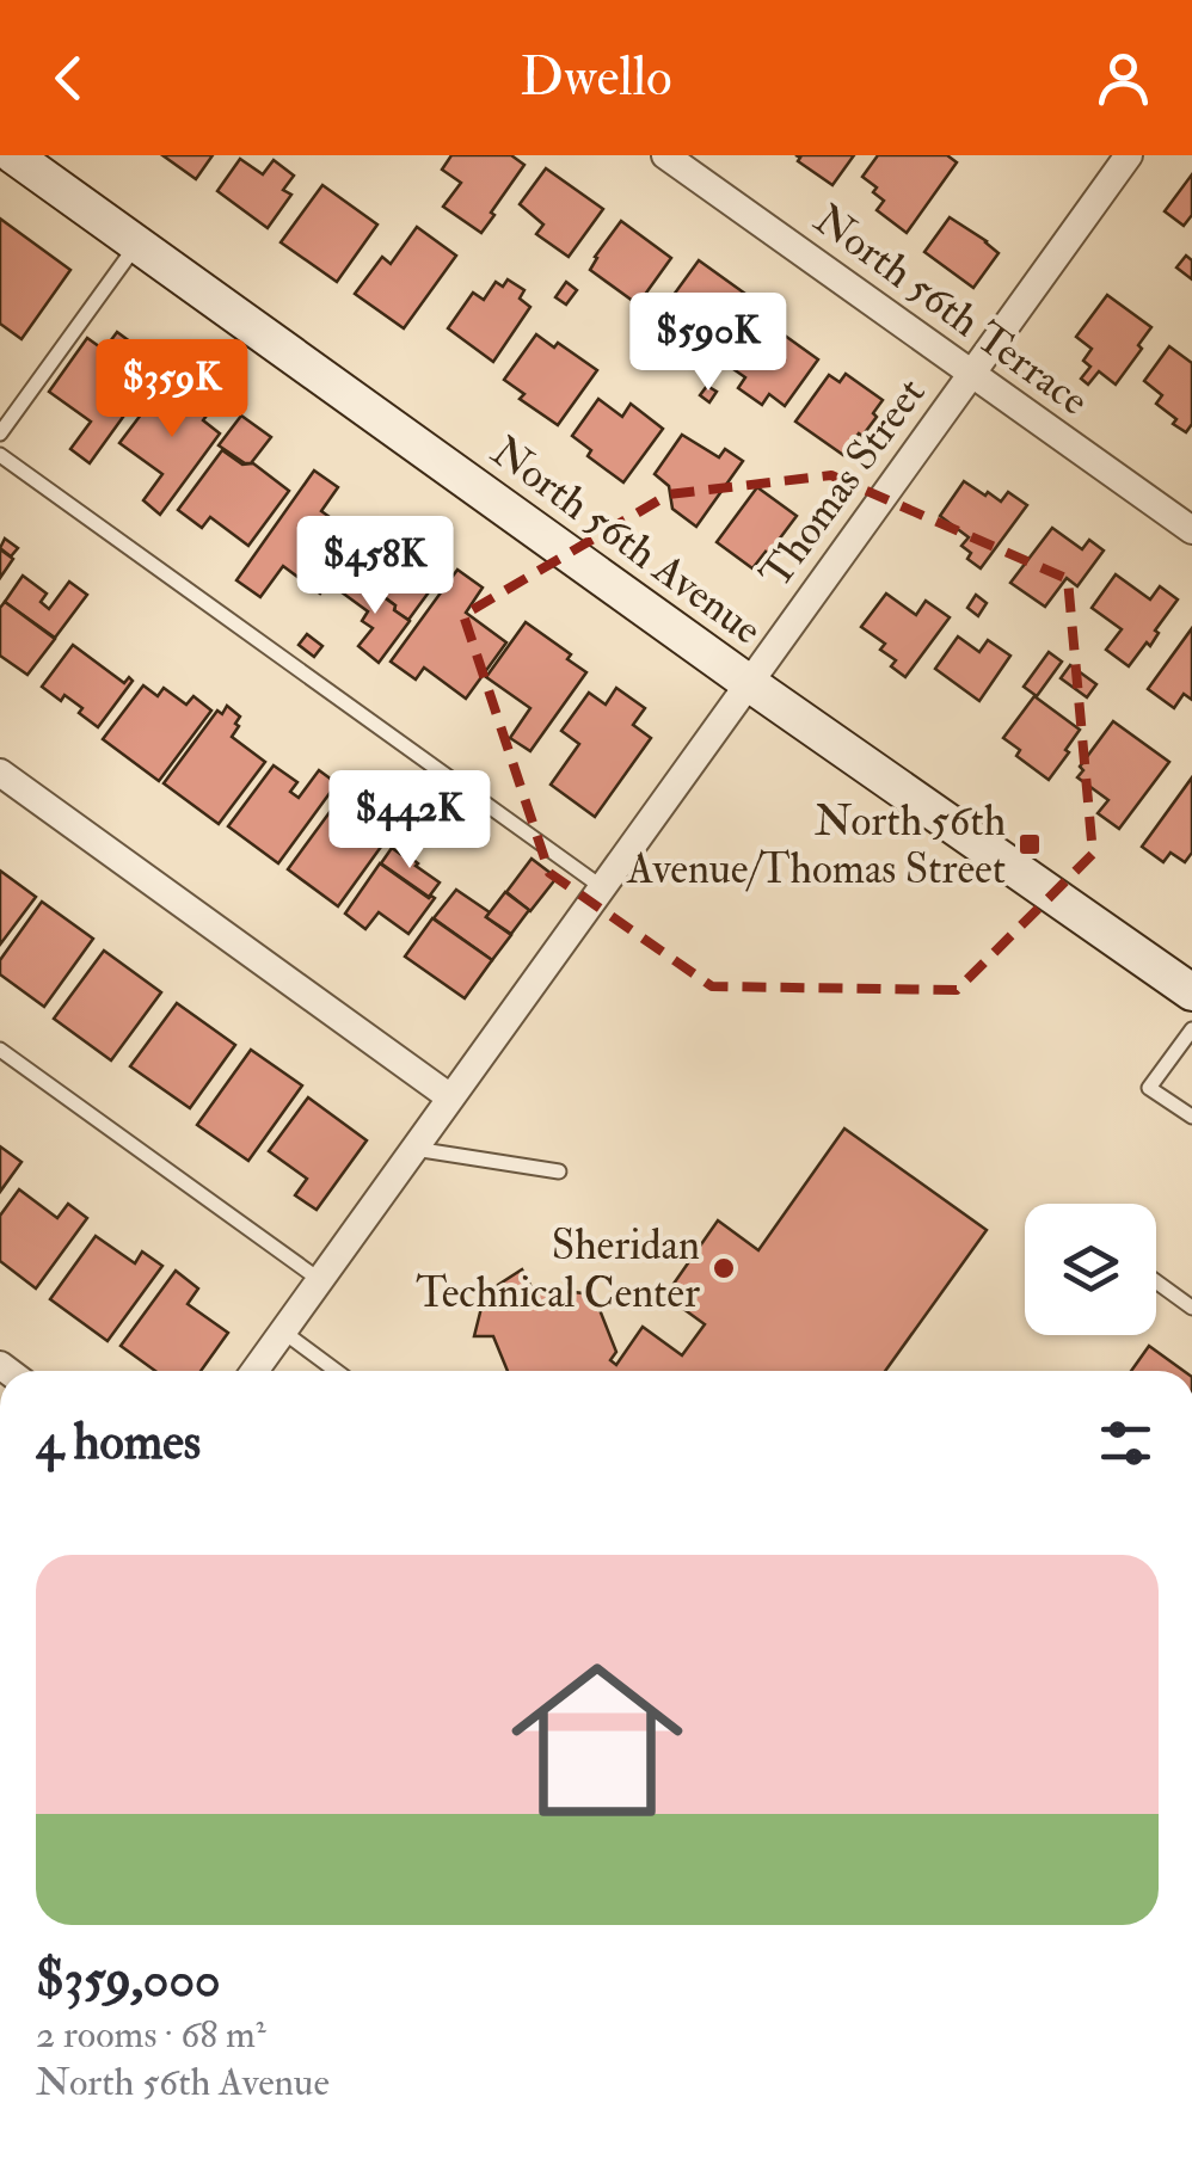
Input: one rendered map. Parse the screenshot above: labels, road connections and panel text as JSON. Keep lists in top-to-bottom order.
{
  "streets": {
    "street": ["North 56th Terrace", "Thomas Street", "North 56th Avenue"]
  },
  "crossings": [
    ["North 56th Terrace", "Thomas Street"],
    ["Thomas Street", "North 56th Avenue"]
  ],
  "places": {
    "transit": ["North 56th Avenue/Thomas Street"],
    "other": ["Sheridan Technical Center"]
  },
  "page": {
    "header": "Dwello",
    "price": [
      "$590K",
      "$359K",
      "$458K",
      "$442K"
    ],
    "heading": "4 homes",
    "list": [
      {
        "name": "$359,000",
        "note": "2 rooms · 68 m² · North 56th Avenue"
      }
    ]
  }
}
